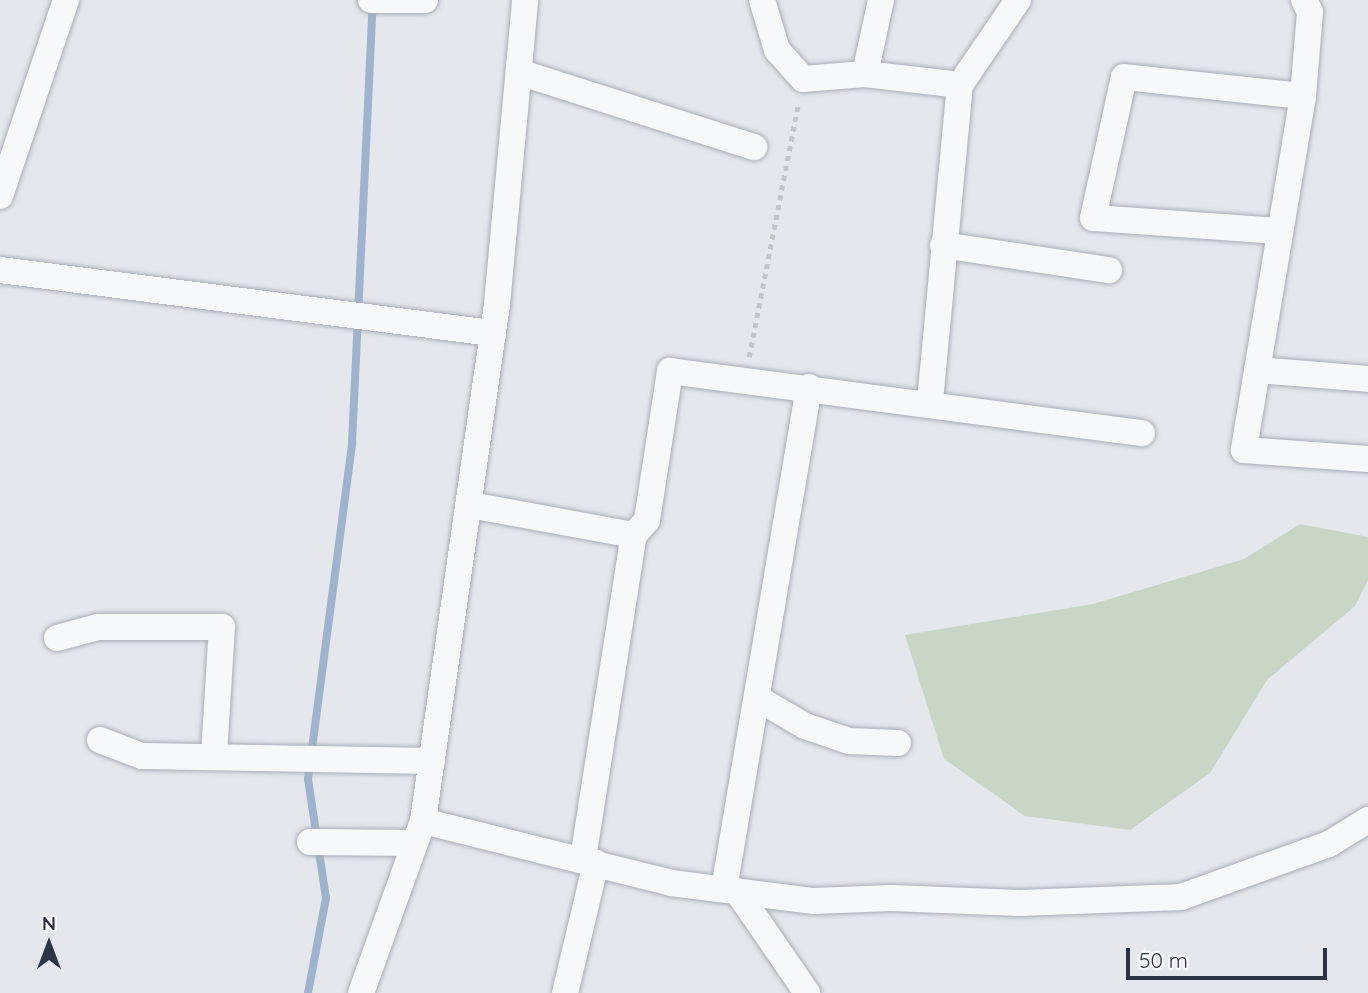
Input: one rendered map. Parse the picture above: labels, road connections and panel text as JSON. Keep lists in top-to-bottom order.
{
  "scale_bar": "50 m",
  "north": "top"
}
